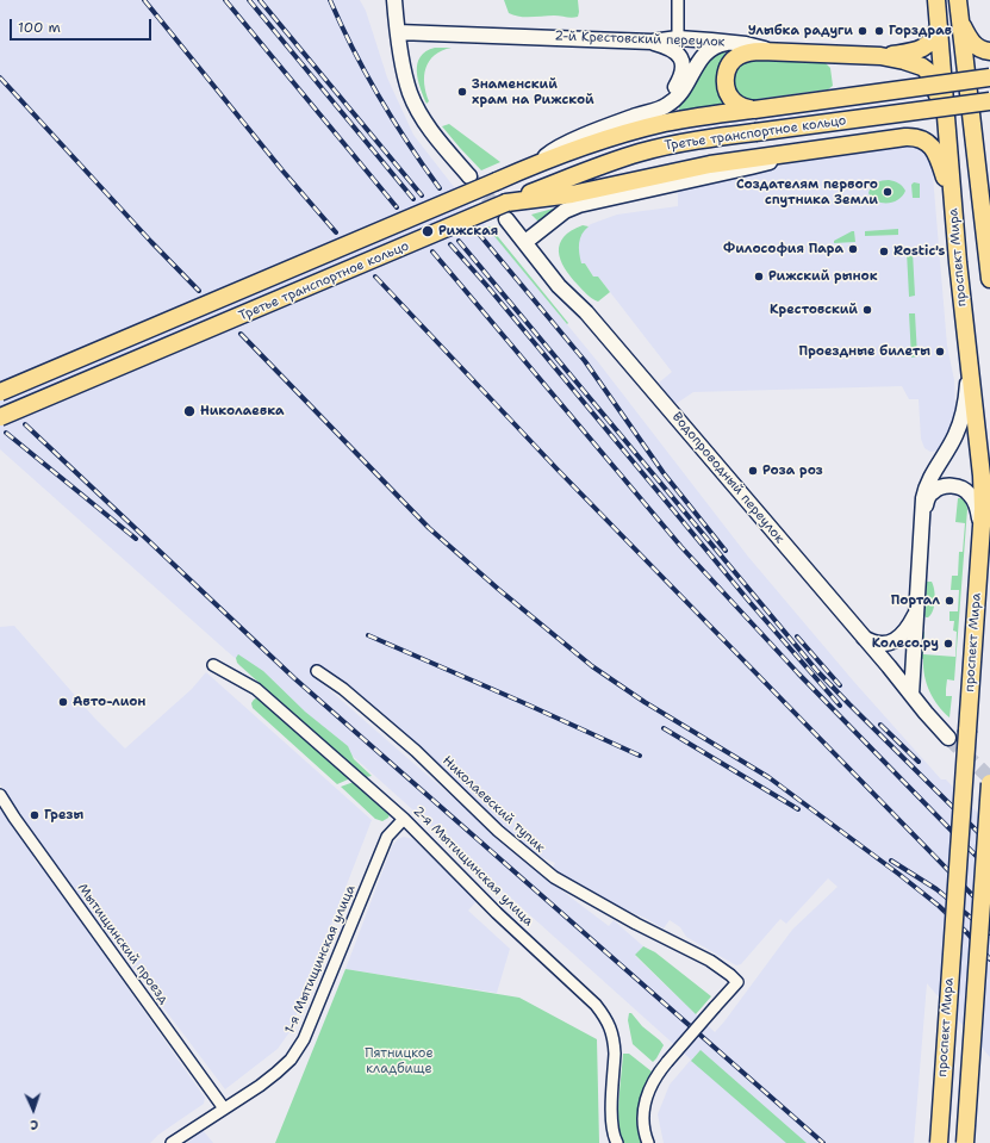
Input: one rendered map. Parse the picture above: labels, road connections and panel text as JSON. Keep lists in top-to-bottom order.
{
  "streets": {
    "main road": [
      "2-й Крестовский переулок",
      "Третье транспортное кольцо",
      "проспект Мира",
      "Водопроводный переулок"
    ],
    "street": [
      "Николаевский тупик",
      "2-я Мытищинская улица",
      "Мытищинский проезд",
      "1-я Мытищинская улица"
    ]
  },
  "crossings": [
    ["2-й Крестовский переулок", "проспект Мира"],
    ["Третье транспортное кольцо", "Водопроводный переулок"],
    ["2-я Мытищинская улица", "1-я Мытищинская улица"],
    ["Мытищинский проезд", "1-я Мытищинская улица"]
  ],
  "parks": ["Пятницкое кладбище"],
  "places": [
    "Улыбка радуги",
    "Горздрав",
    "Знаменский храм на Рижской",
    "Создателям первого спутника Земли",
    "Рижская",
    "Философия Пара",
    "Rostic's",
    "Рижский рынок",
    "Крестовский",
    "Проездные билеты",
    "Николаевка",
    "Роза роз",
    "Портал",
    "Колесо.ру",
    "Авто-лион",
    "Грезы"
  ],
  "scale_bar": "100 m",
  "north": "bottom"
}
